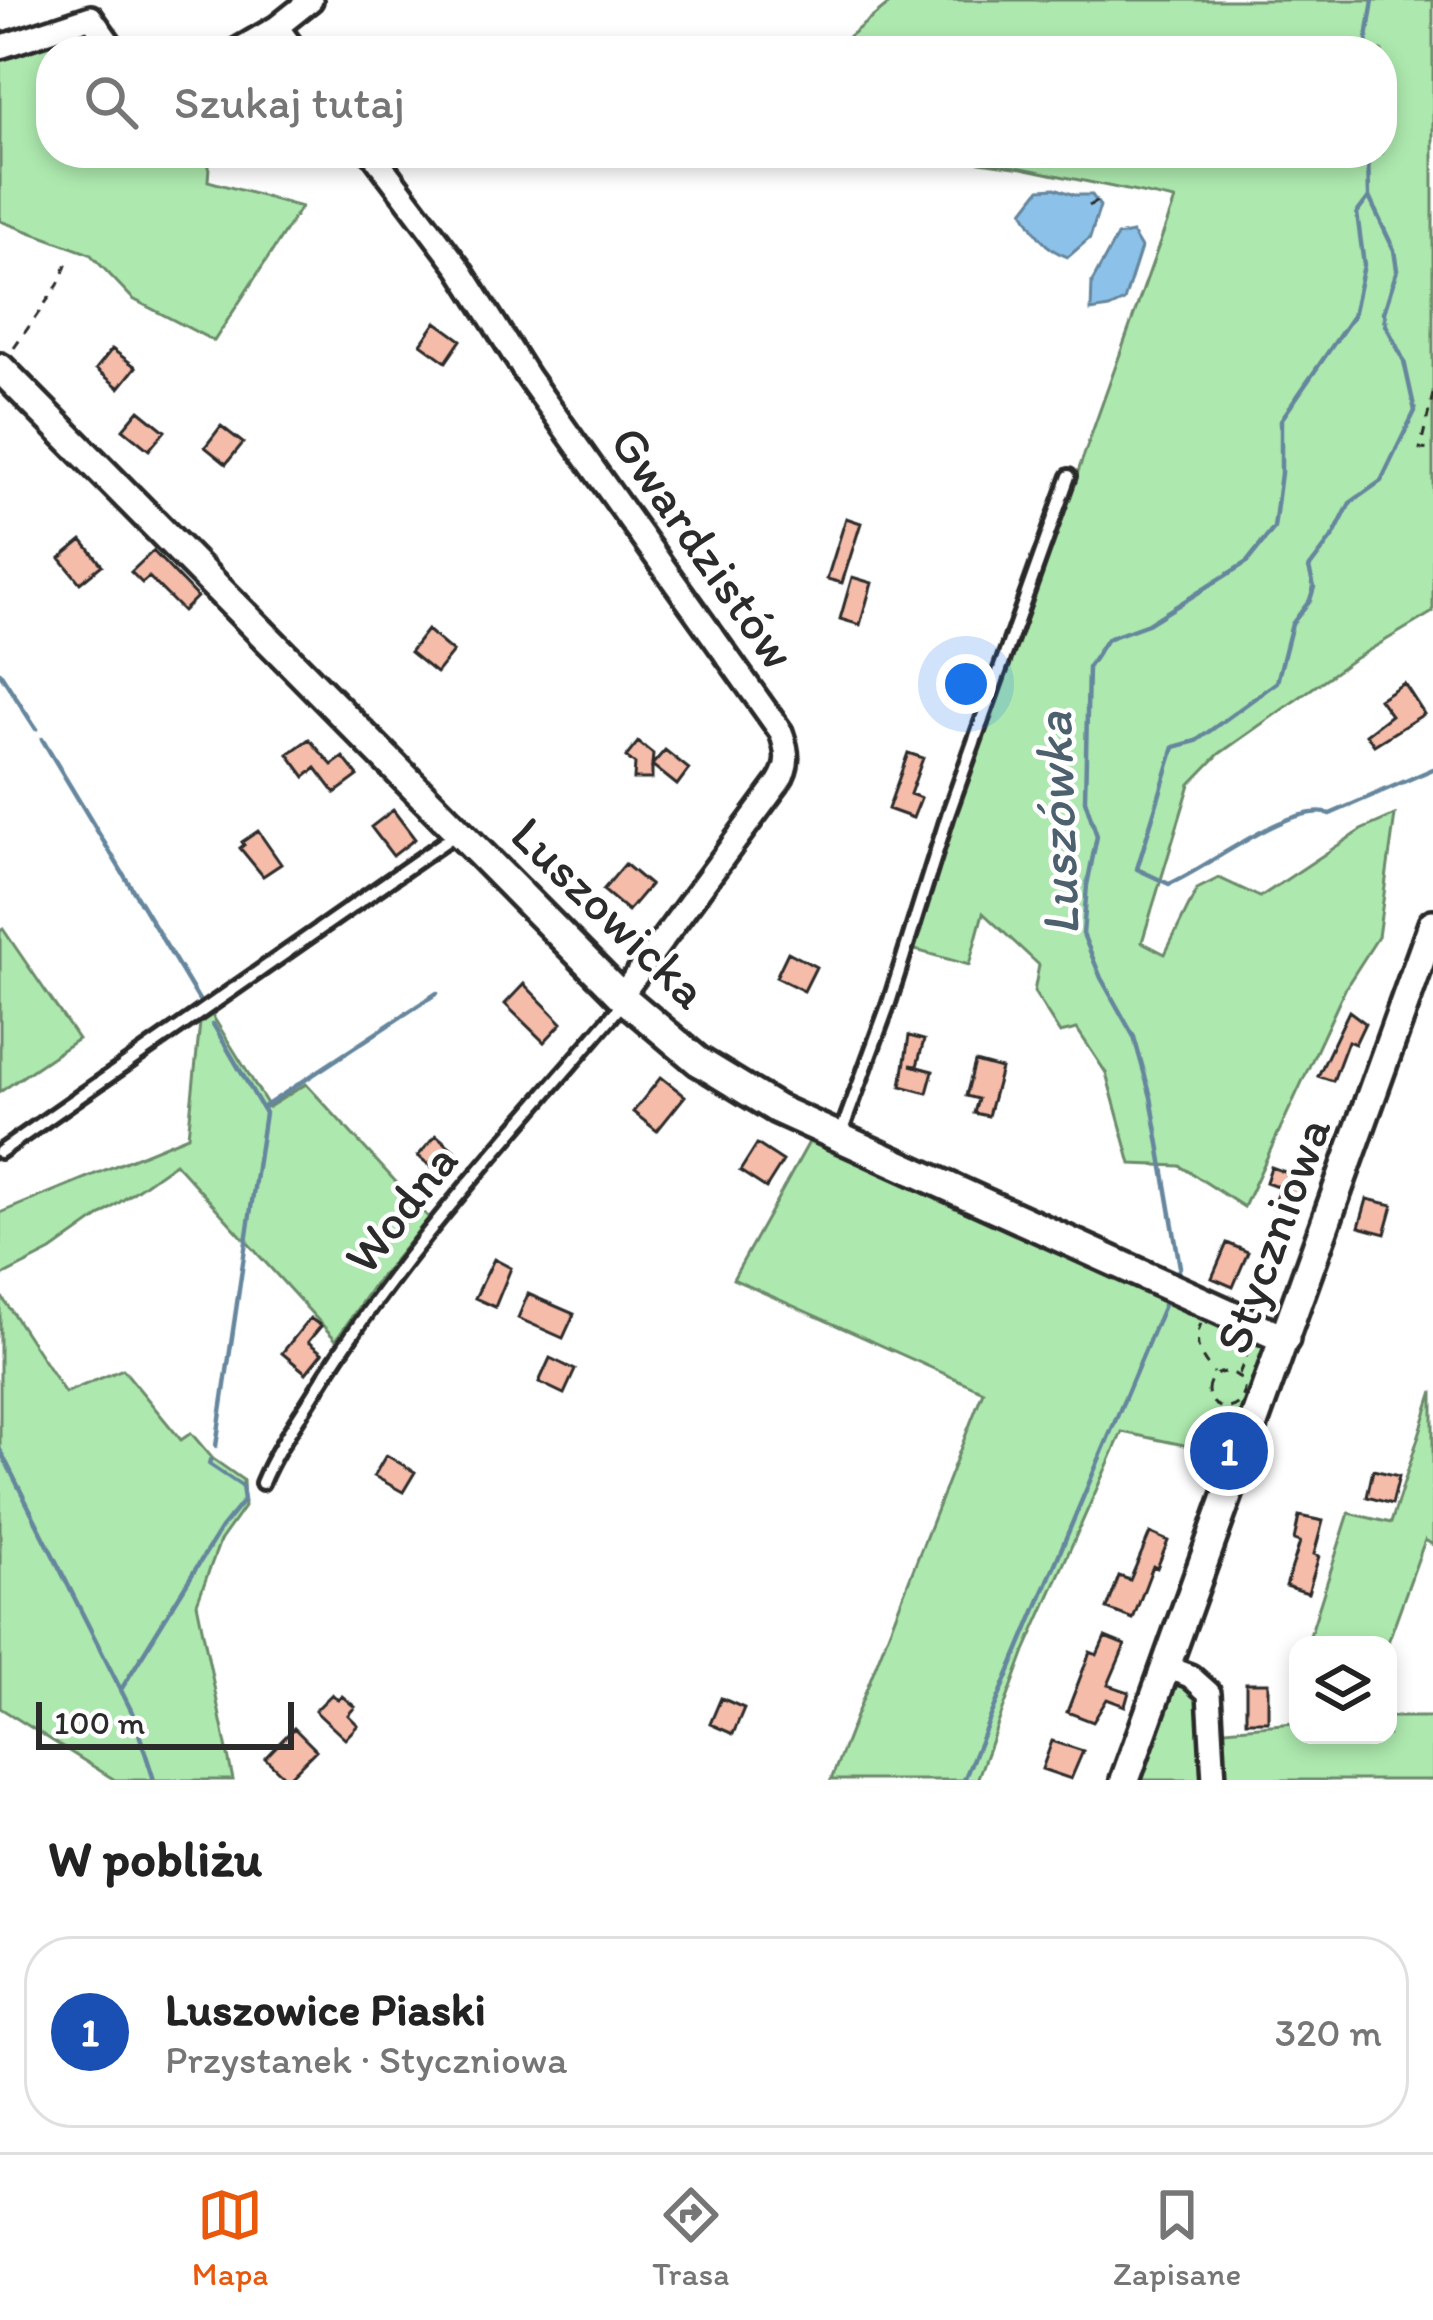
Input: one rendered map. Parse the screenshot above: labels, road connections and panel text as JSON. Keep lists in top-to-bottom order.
{
  "streets": {
    "street": ["Gwardzistów", "Luszowicka", "Styczniowa"],
    "lane": ["Wodna"]
  },
  "crossings": [
    ["Gwardzistów", "Luszowicka"],
    ["Gwardzistów", "Wodna"],
    ["Luszowicka", "Wodna"],
    ["Luszowicka", "Styczniowa"]
  ],
  "water": ["Luszówka"],
  "scale_bar": "100 m",
  "page": {
    "search": "Szukaj tutaj",
    "pins": "1",
    "scale": "100 m",
    "heading": "W pobliżu",
    "list": [
      {
        "mark": "1",
        "name": "Luszowice Piaski",
        "note": "Przystanek · Styczniowa",
        "value": "320 m"
      }
    ],
    "nav": ["Mapa", "Trasa", "Zapisane"]
  }
}
